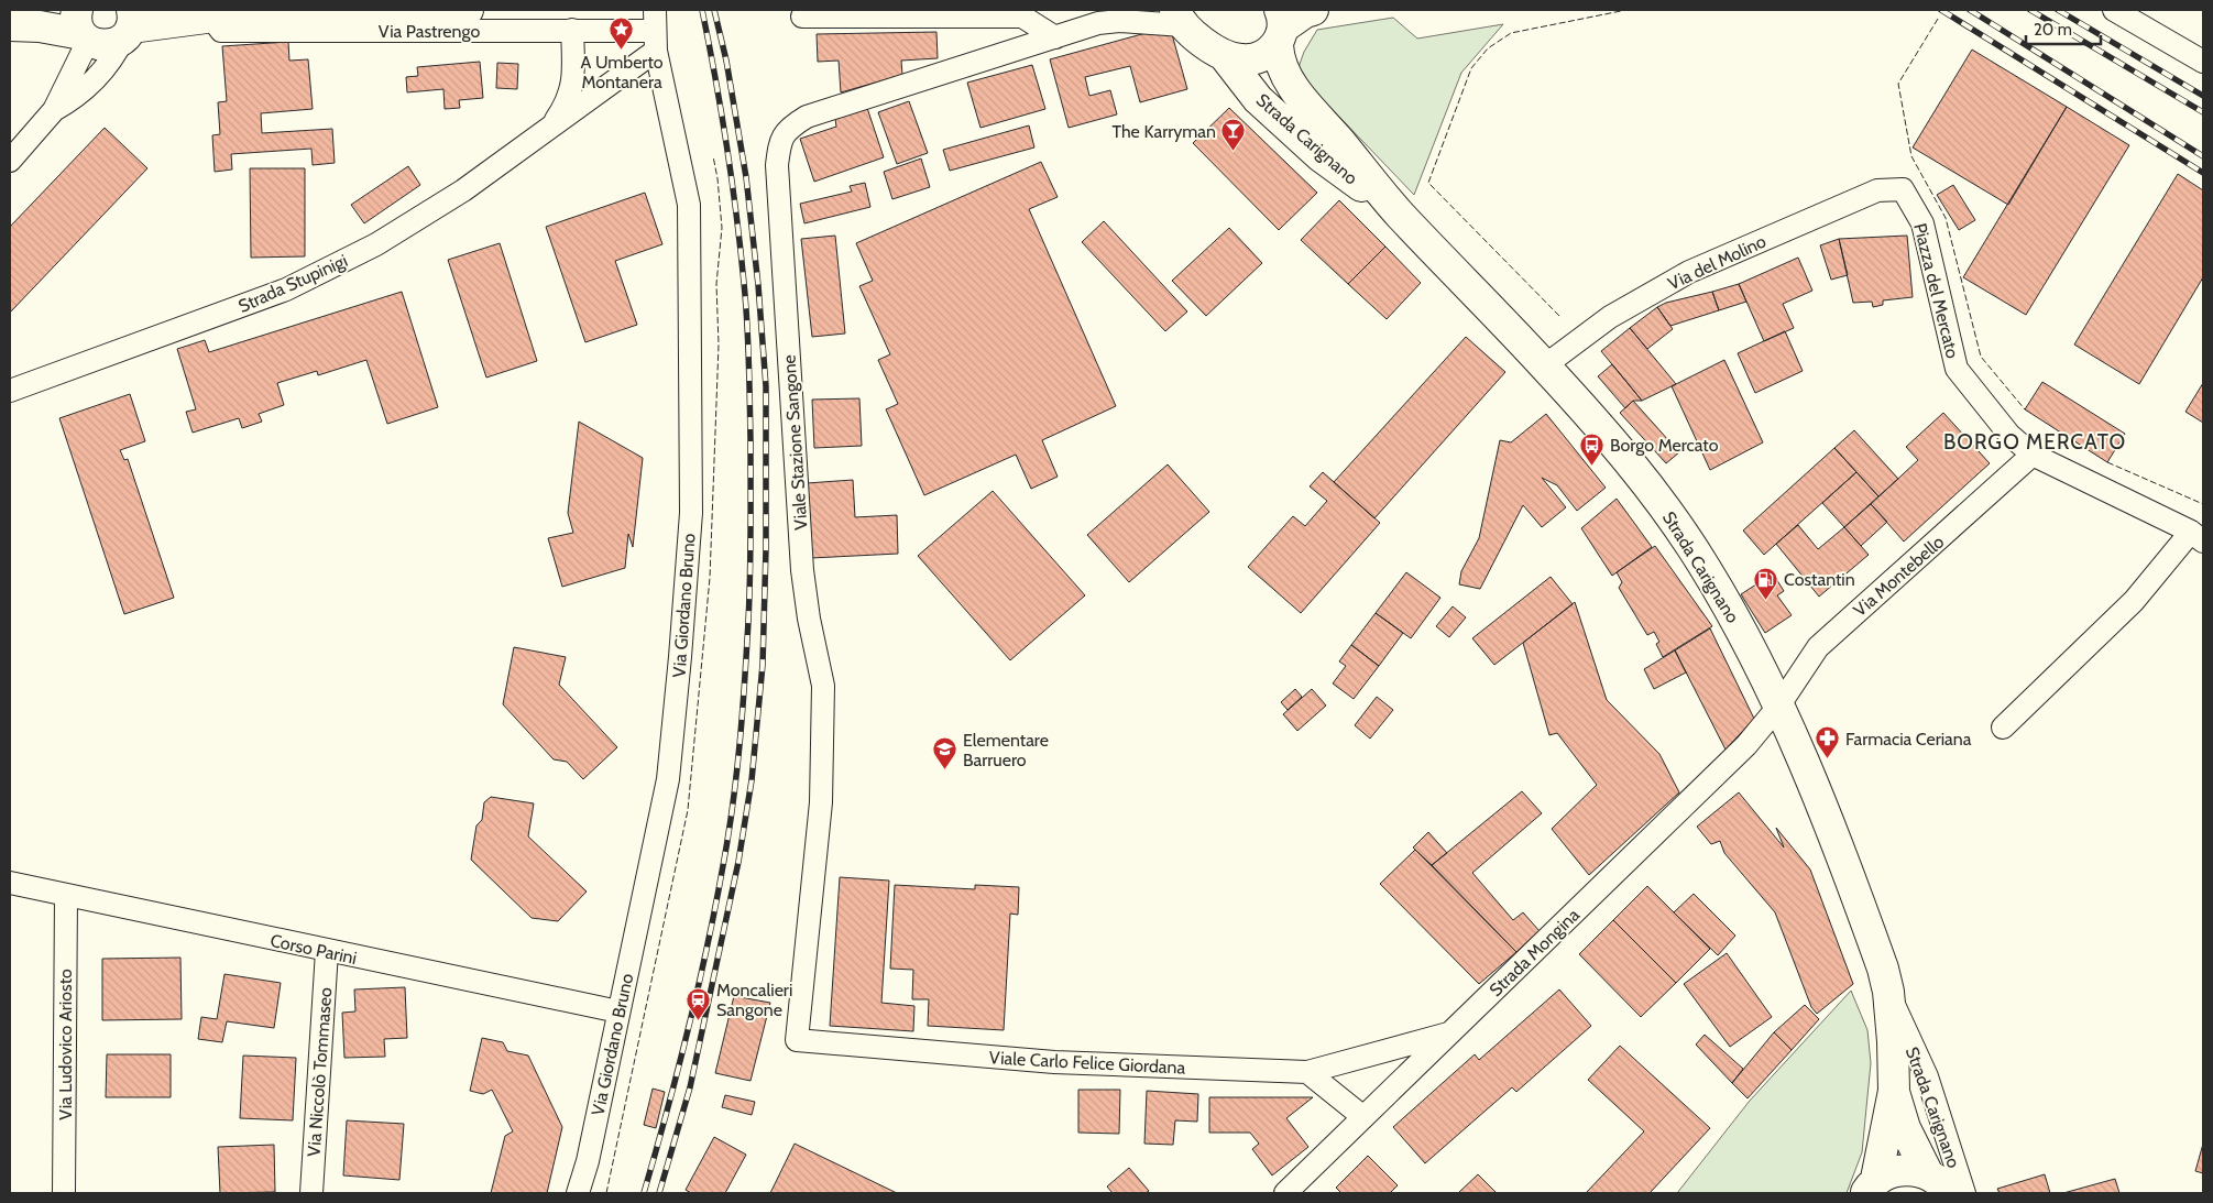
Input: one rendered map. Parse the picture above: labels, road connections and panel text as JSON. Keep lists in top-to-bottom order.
{
  "streets": {
    "main road": ["Via Pastrengo", "Strada Carignano"],
    "street": [
      "Via del Molino",
      "Strada Stupinigi",
      "Piazza del Mercato",
      "Viale Stazione Sangone",
      "Via Montebello",
      "Via Giordano Bruno",
      "Corso Parini",
      "Strada Mongina",
      "Via Ludovico Ariosto",
      "Viale Carlo Felice Giordana",
      "Via Niccolò Tommaseo"
    ]
  },
  "crossings": [
    ["Via Pastrengo", "Strada Stupinigi"],
    ["Via Pastrengo", "Via Giordano Bruno"],
    ["Strada Carignano", "Via del Molino"],
    ["Strada Carignano", "Via Montebello"],
    ["Strada Carignano", "Strada Mongina"],
    ["Via del Molino", "Piazza del Mercato"],
    ["Strada Stupinigi", "Via Giordano Bruno"],
    ["Piazza del Mercato", "Via Montebello"],
    ["Viale Stazione Sangone", "Viale Carlo Felice Giordana"],
    ["Via Montebello", "Strada Mongina"],
    ["Via Giordano Bruno", "Corso Parini"],
    ["Corso Parini", "Via Ludovico Ariosto"],
    ["Corso Parini", "Via Niccolò Tommaseo"],
    ["Strada Mongina", "Viale Carlo Felice Giordana"]
  ],
  "districts": ["BORGO MERCATO"],
  "places": {
    "place": ["A Umberto Montanera"],
    "bar": ["The Karryman"],
    "bus stop": ["Borgo Mercato"],
    "fuel station": ["Costantin"],
    "pharmacy": ["Farmacia Ceriana"],
    "school or university": ["Elementare Barruero"],
    "station": ["Moncalieri Sangone"]
  },
  "scale_bar": "20 m"
}
